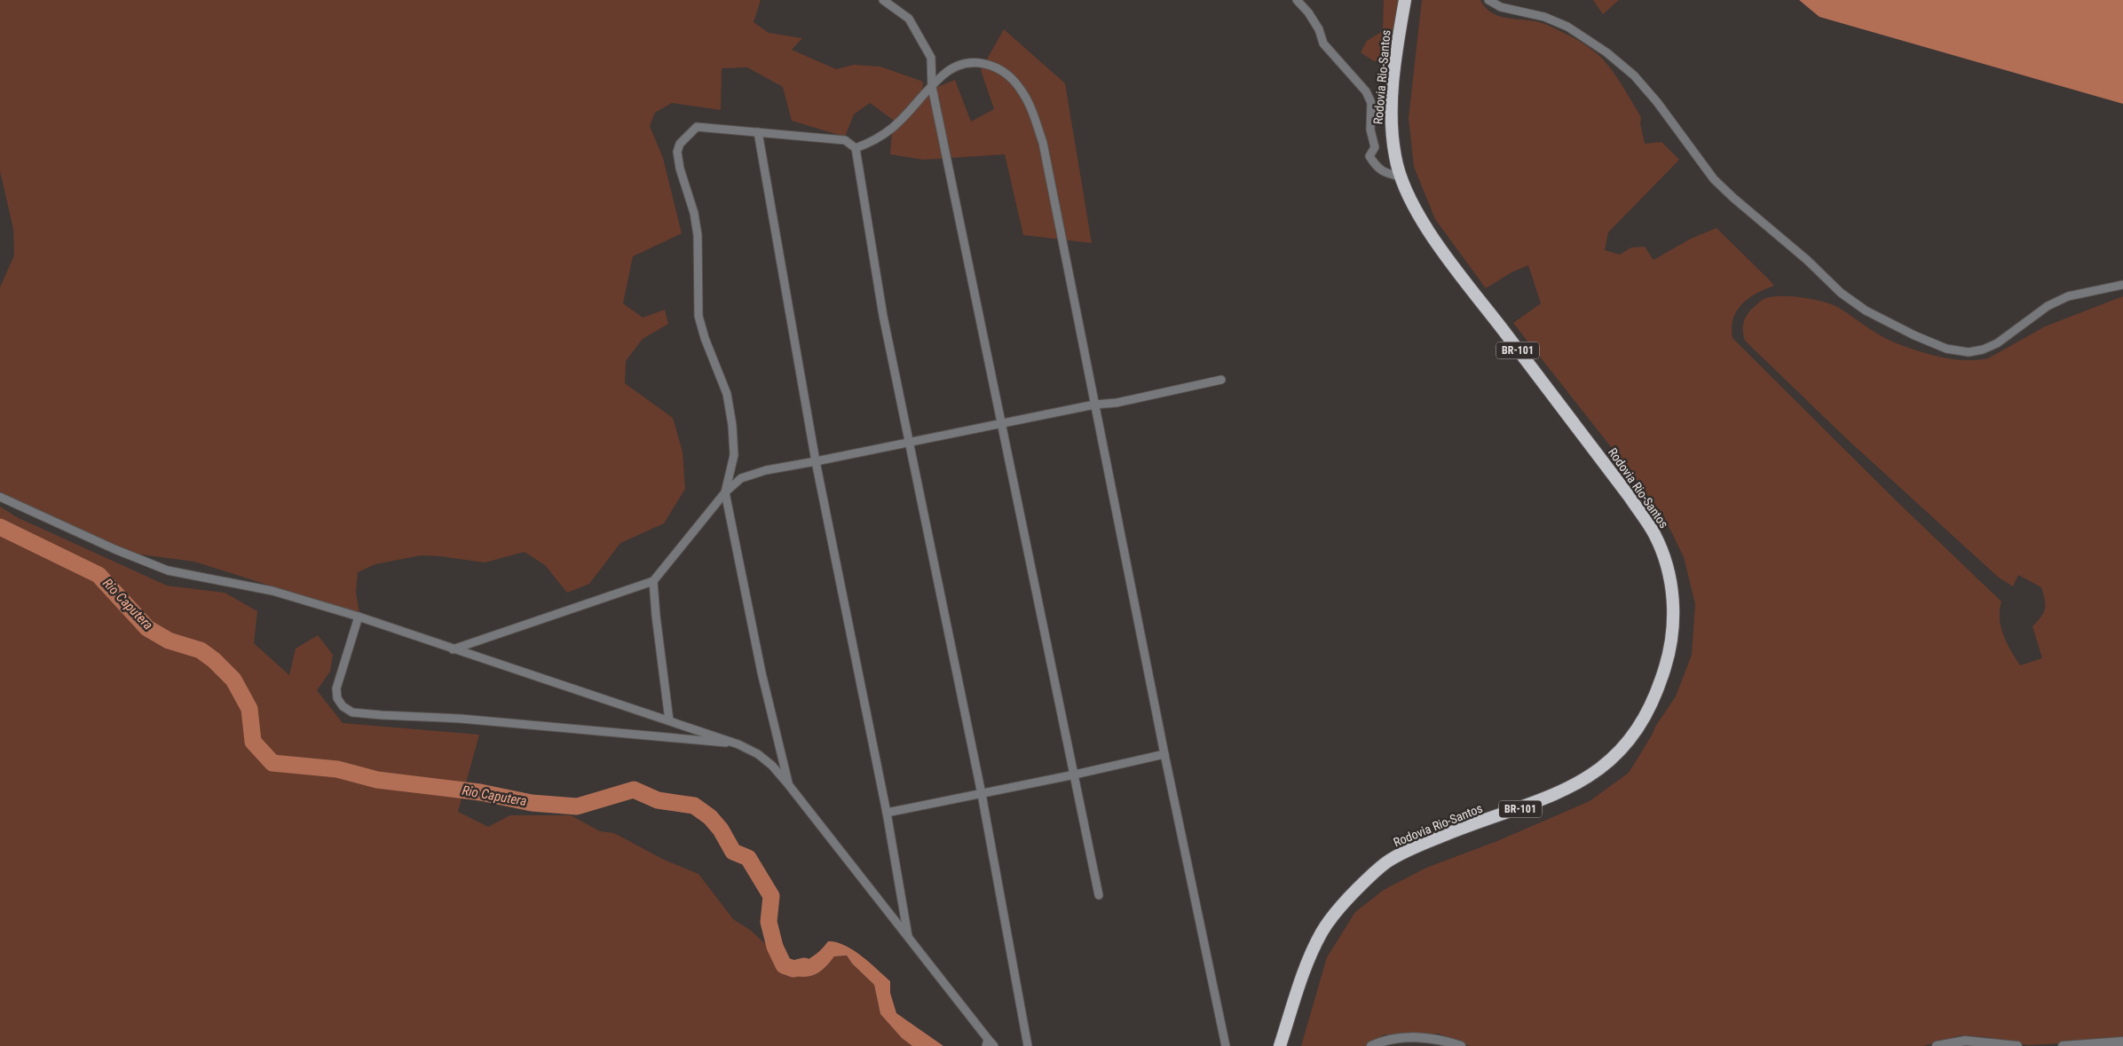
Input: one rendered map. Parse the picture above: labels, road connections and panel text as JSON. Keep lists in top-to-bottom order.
{
  "streets": {
    "highway": ["Rodovia Rio-Santos", "BR-101"]
  },
  "water": ["Rio Caputera"]
}
